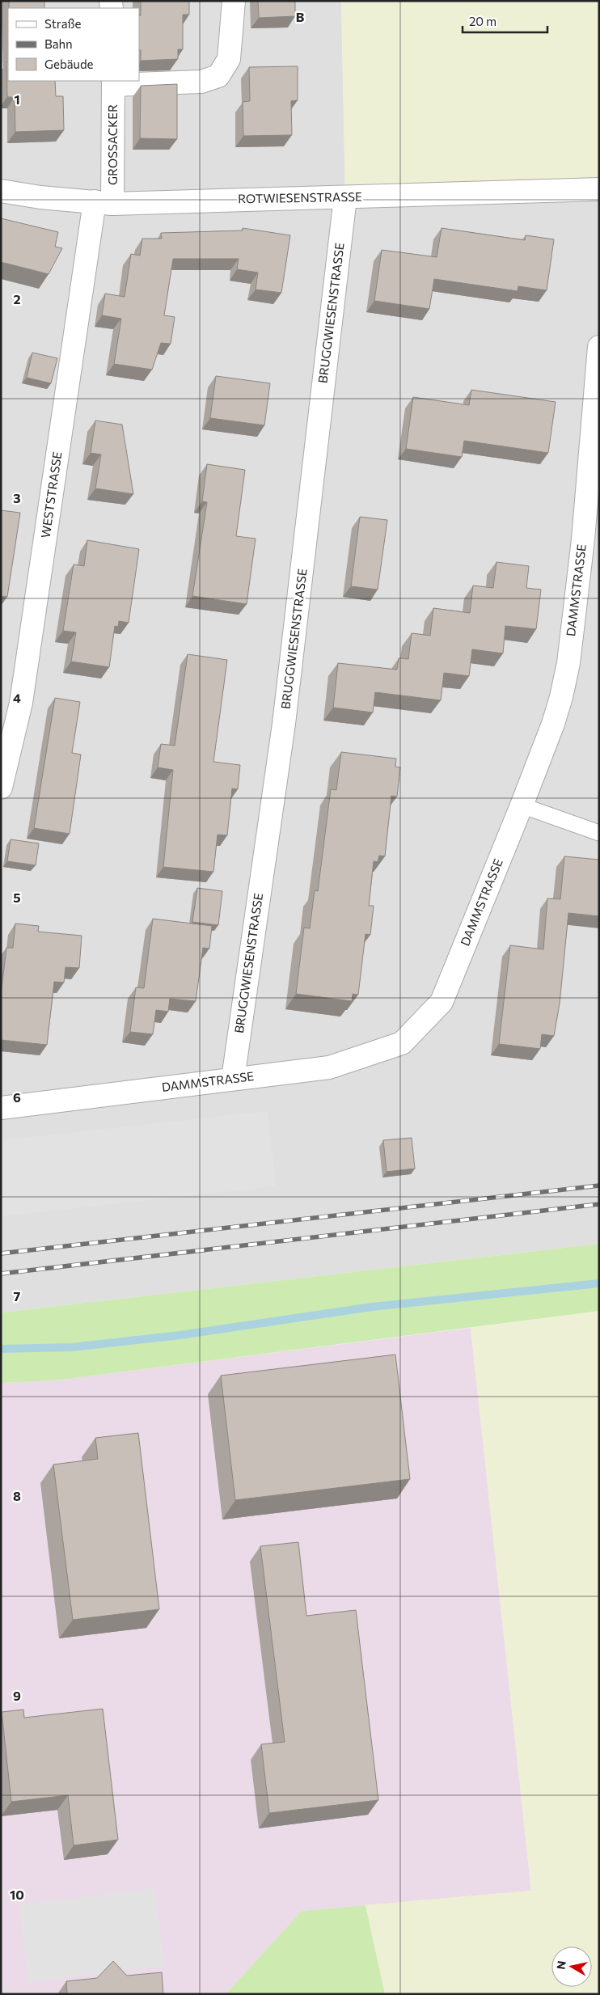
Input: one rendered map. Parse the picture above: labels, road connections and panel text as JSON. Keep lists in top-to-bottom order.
{
  "streets": {
    "street": [
      "GROSSACKER",
      "ROTWIESENSTRASSE",
      "BRUGGWIESENSTRASSE",
      "WESTSTRASSE",
      "DAMMSTRASSE"
    ]
  },
  "crossings": [
    ["GROSSACKER", "ROTWIESENSTRASSE"],
    ["GROSSACKER", "WESTSTRASSE"],
    ["ROTWIESENSTRASSE", "BRUGGWIESENSTRASSE"],
    ["ROTWIESENSTRASSE", "WESTSTRASSE"],
    ["BRUGGWIESENSTRASSE", "DAMMSTRASSE"]
  ],
  "legend": ["Straße", "Bahn", "Gebäude"],
  "scale_bar": "20 m",
  "north": "left",
  "grid": {
    "columns": ["B"],
    "rows": [
      "1",
      "2",
      "3",
      "4",
      "5",
      "6",
      "7",
      "8",
      "9",
      "10"
    ]
  }
}
